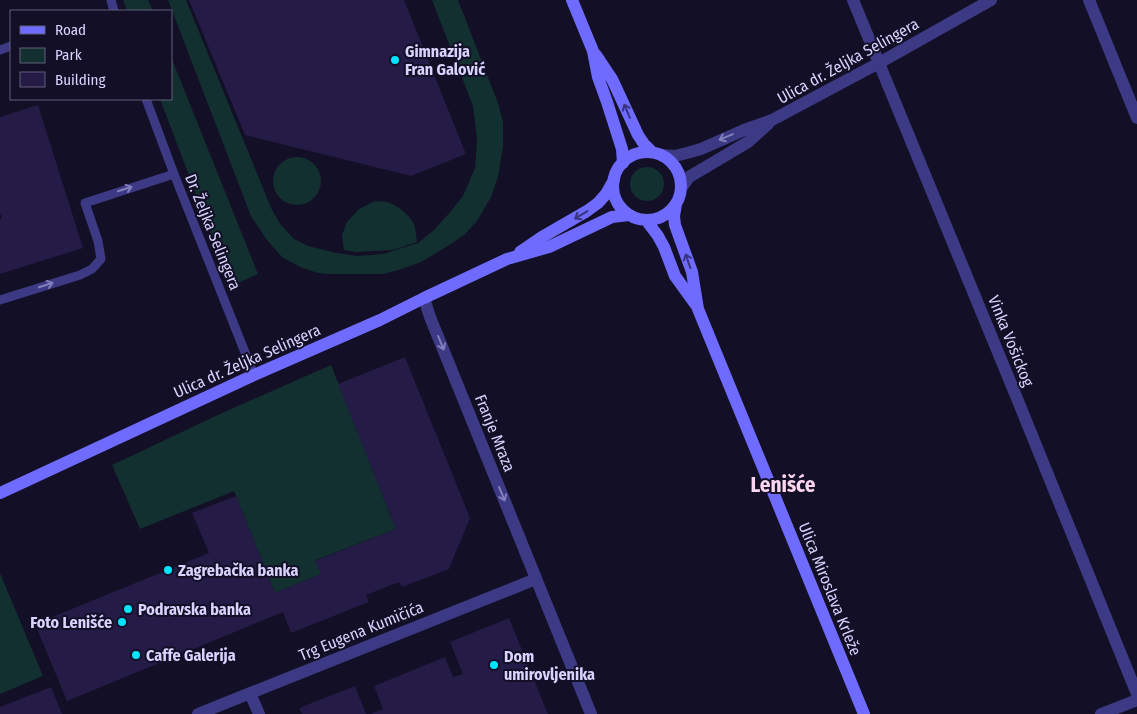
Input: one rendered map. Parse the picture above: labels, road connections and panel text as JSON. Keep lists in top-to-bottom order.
{
  "streets": {
    "street": [
      "Ulica dr. Željka Selingera",
      "Vinka Vošickog",
      "Franje Mraza",
      "Ulica Miroslava Krleže",
      "Trg Eugena Kumičića"
    ],
    "lane": ["Dr. Željka Selingera"]
  },
  "crossings": [
    ["Ulica dr. Željka Selingera", "Dr. Željka Selingera"],
    ["Ulica dr. Željka Selingera", "Vinka Vošickog"],
    ["Ulica dr. Željka Selingera", "Franje Mraza"],
    ["Ulica dr. Željka Selingera", "Ulica Miroslava Krleže"],
    ["Franje Mraza", "Trg Eugena Kumičića"]
  ],
  "one_way": ["Franje Mraza"],
  "districts": ["Lenišće"],
  "places": [
    "Gimnazija Fran Galović",
    "Zagrebačka banka",
    "Podravska banka",
    "Foto Lenišće",
    "Caffe Galerija",
    "Dom umirovljenika"
  ],
  "legend": ["Road", "Park", "Building"]
}
